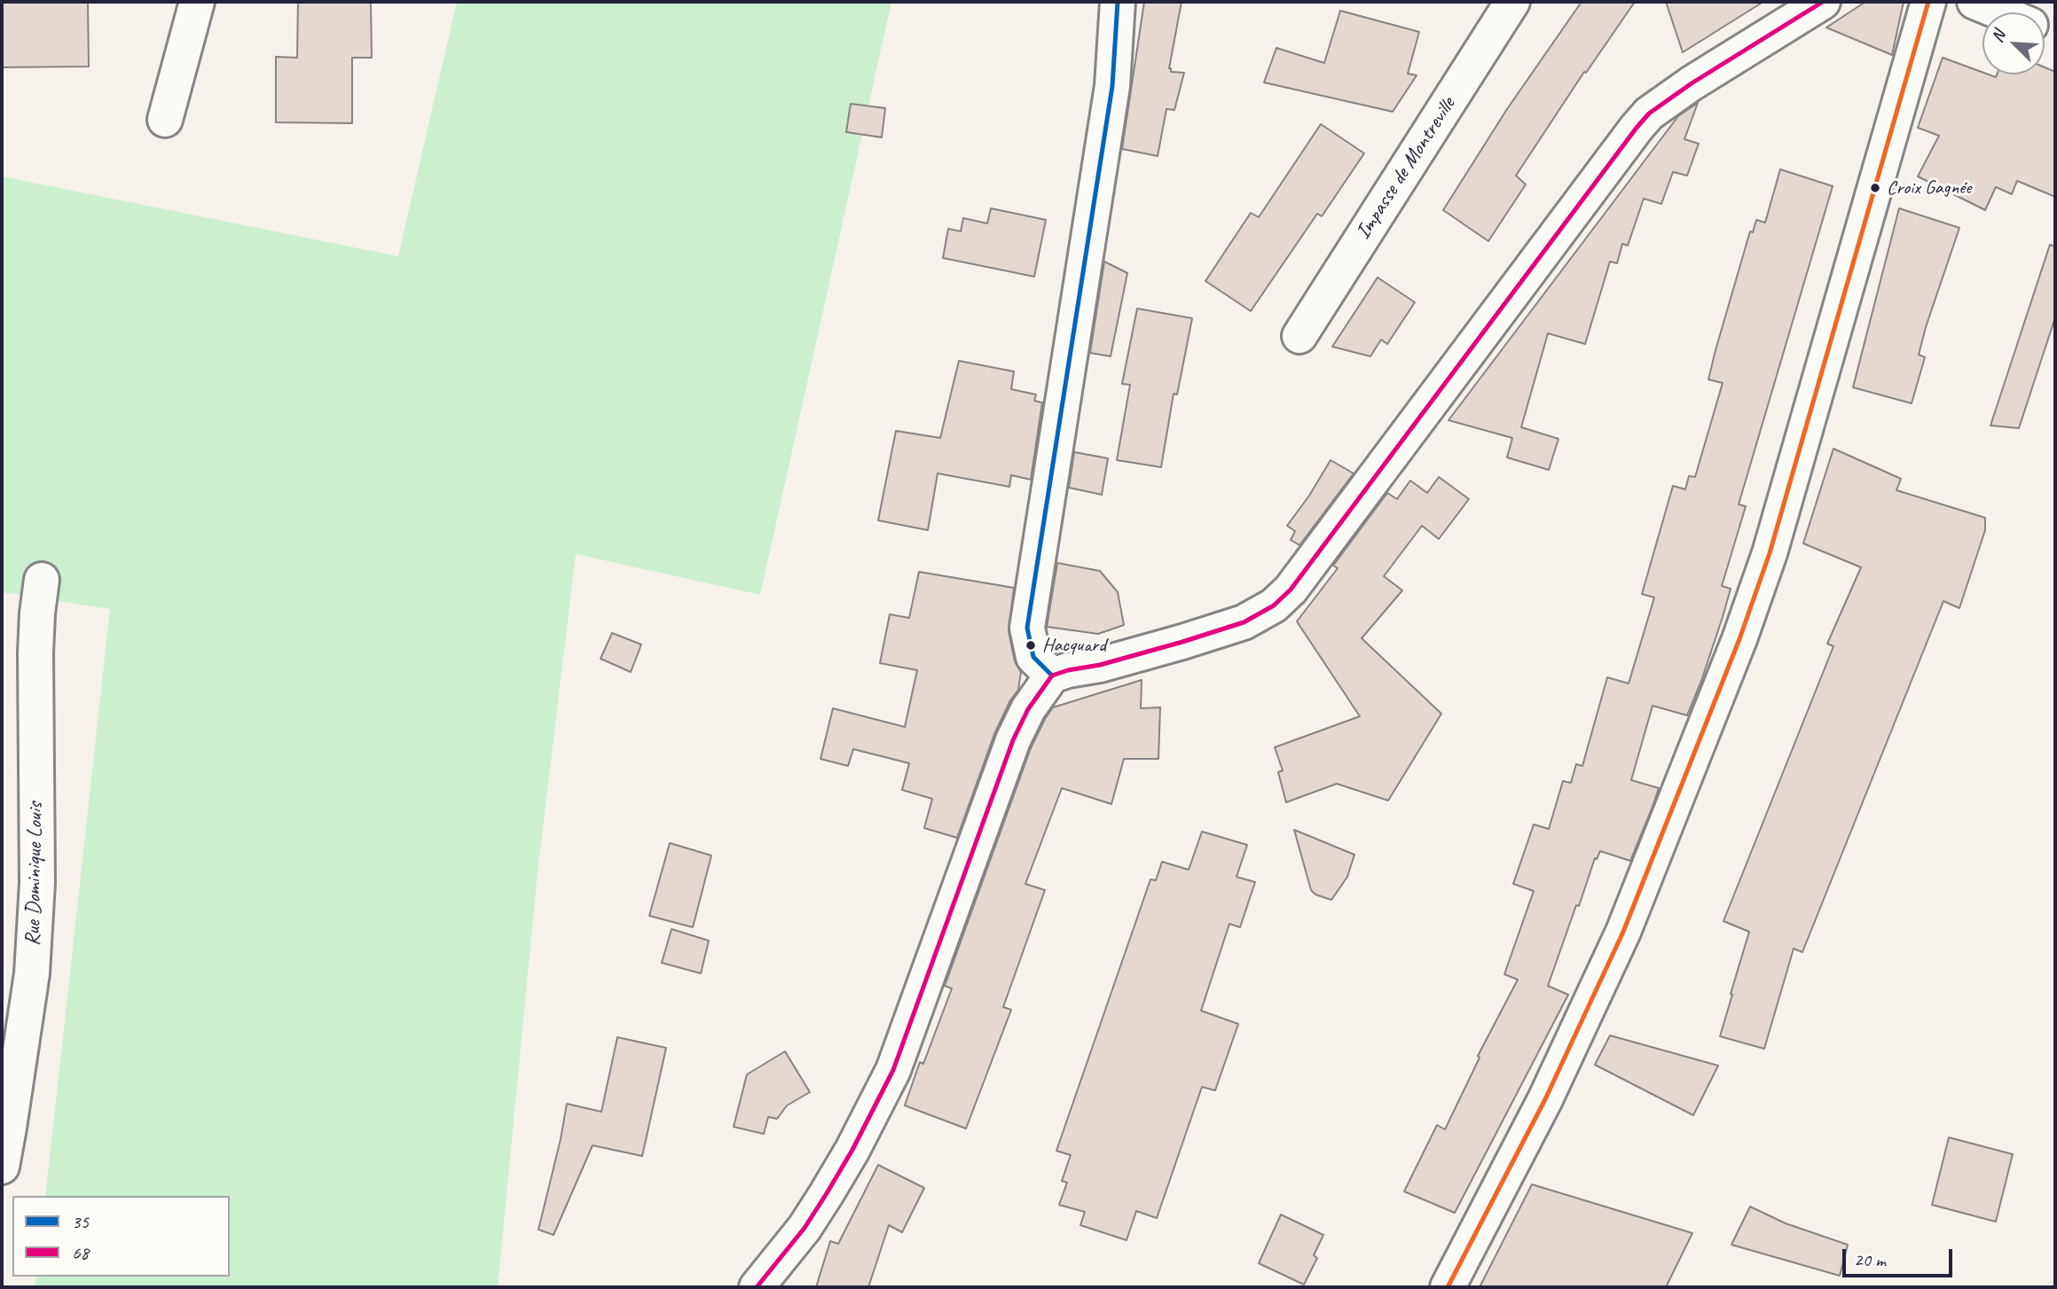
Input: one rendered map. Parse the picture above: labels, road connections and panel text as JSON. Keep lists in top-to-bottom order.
{
  "streets": {
    "street": ["Impasse de Montreville", "Rue Dominique Louis"]
  },
  "places": ["Croix Gagnée", "Hacquard"],
  "lines": ["transit line 35", "transit line 68"],
  "legend": ["35", "68"],
  "scale_bar": "20 m",
  "north": "top left"
}
